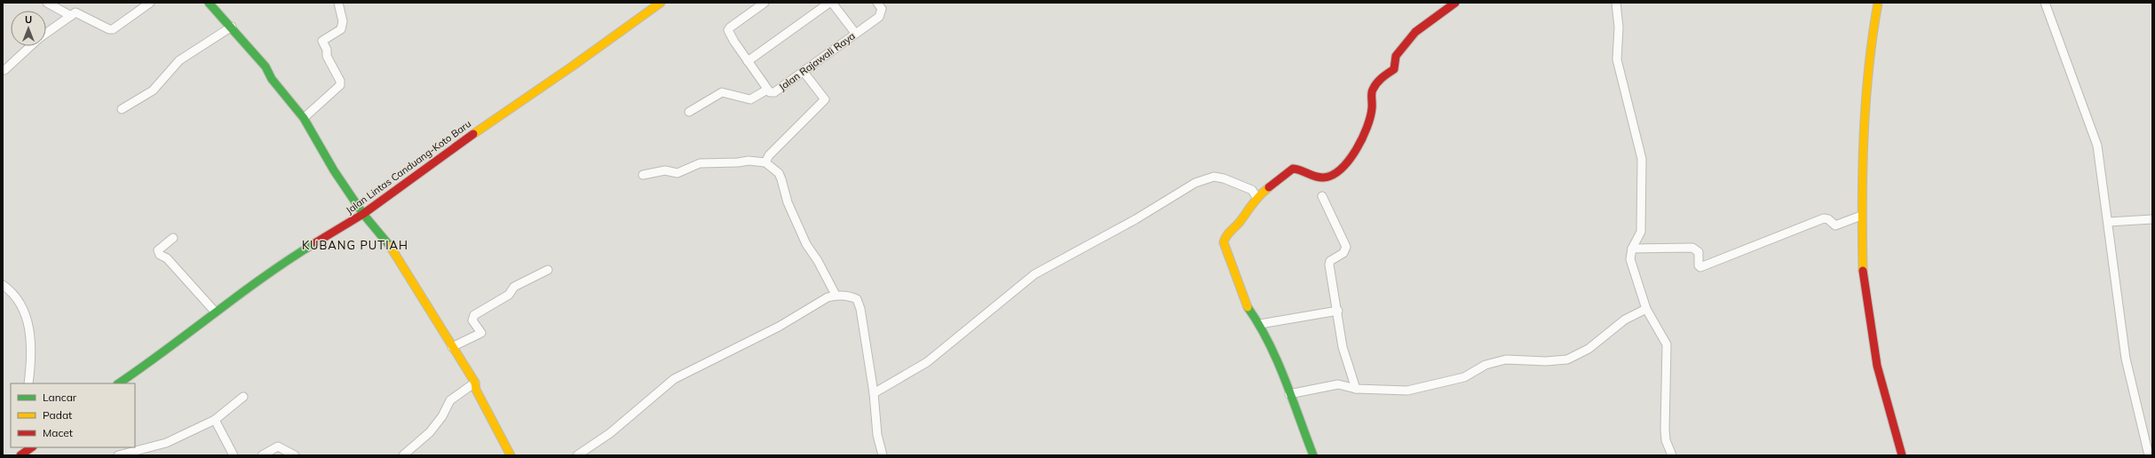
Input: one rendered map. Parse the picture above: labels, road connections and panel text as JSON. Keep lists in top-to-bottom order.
{
  "streets": {
    "street": ["Jalan Rajawali Raya", "Jalan Lintas Canduang-Koto Baru"]
  },
  "districts": ["KUBANG PUTIAH"],
  "legend": ["Lancar", "Padat", "Macet"],
  "north": "top"
}
